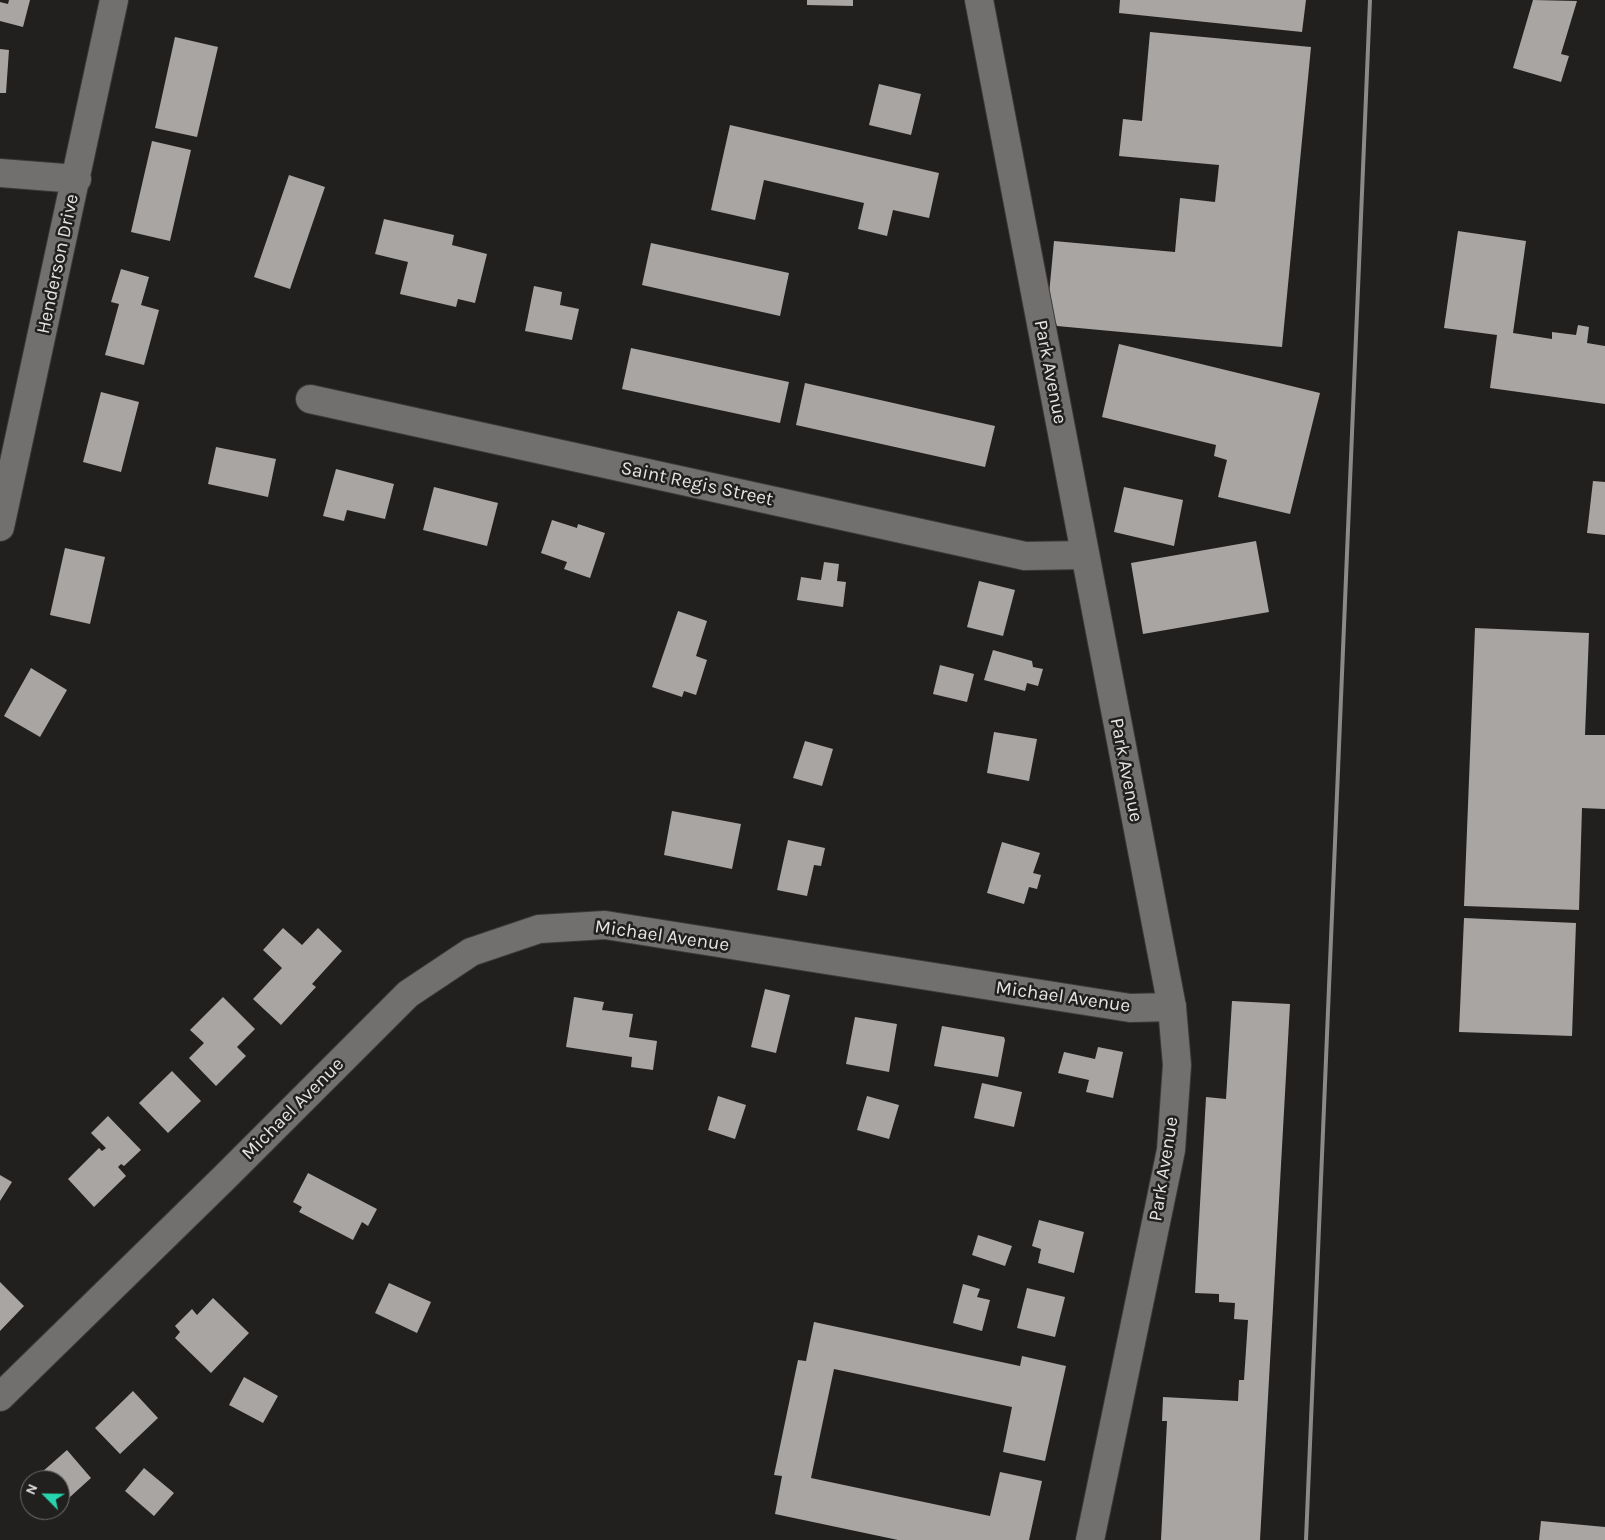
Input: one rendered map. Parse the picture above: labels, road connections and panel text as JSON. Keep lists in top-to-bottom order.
{
  "streets": {
    "street": [
      "Henderson Drive",
      "Park Avenue",
      "Saint Regis Street",
      "Michael Avenue"
    ]
  },
  "crossings": [
    ["Park Avenue", "Saint Regis Street"],
    ["Park Avenue", "Michael Avenue"]
  ],
  "north": "top left"
}
